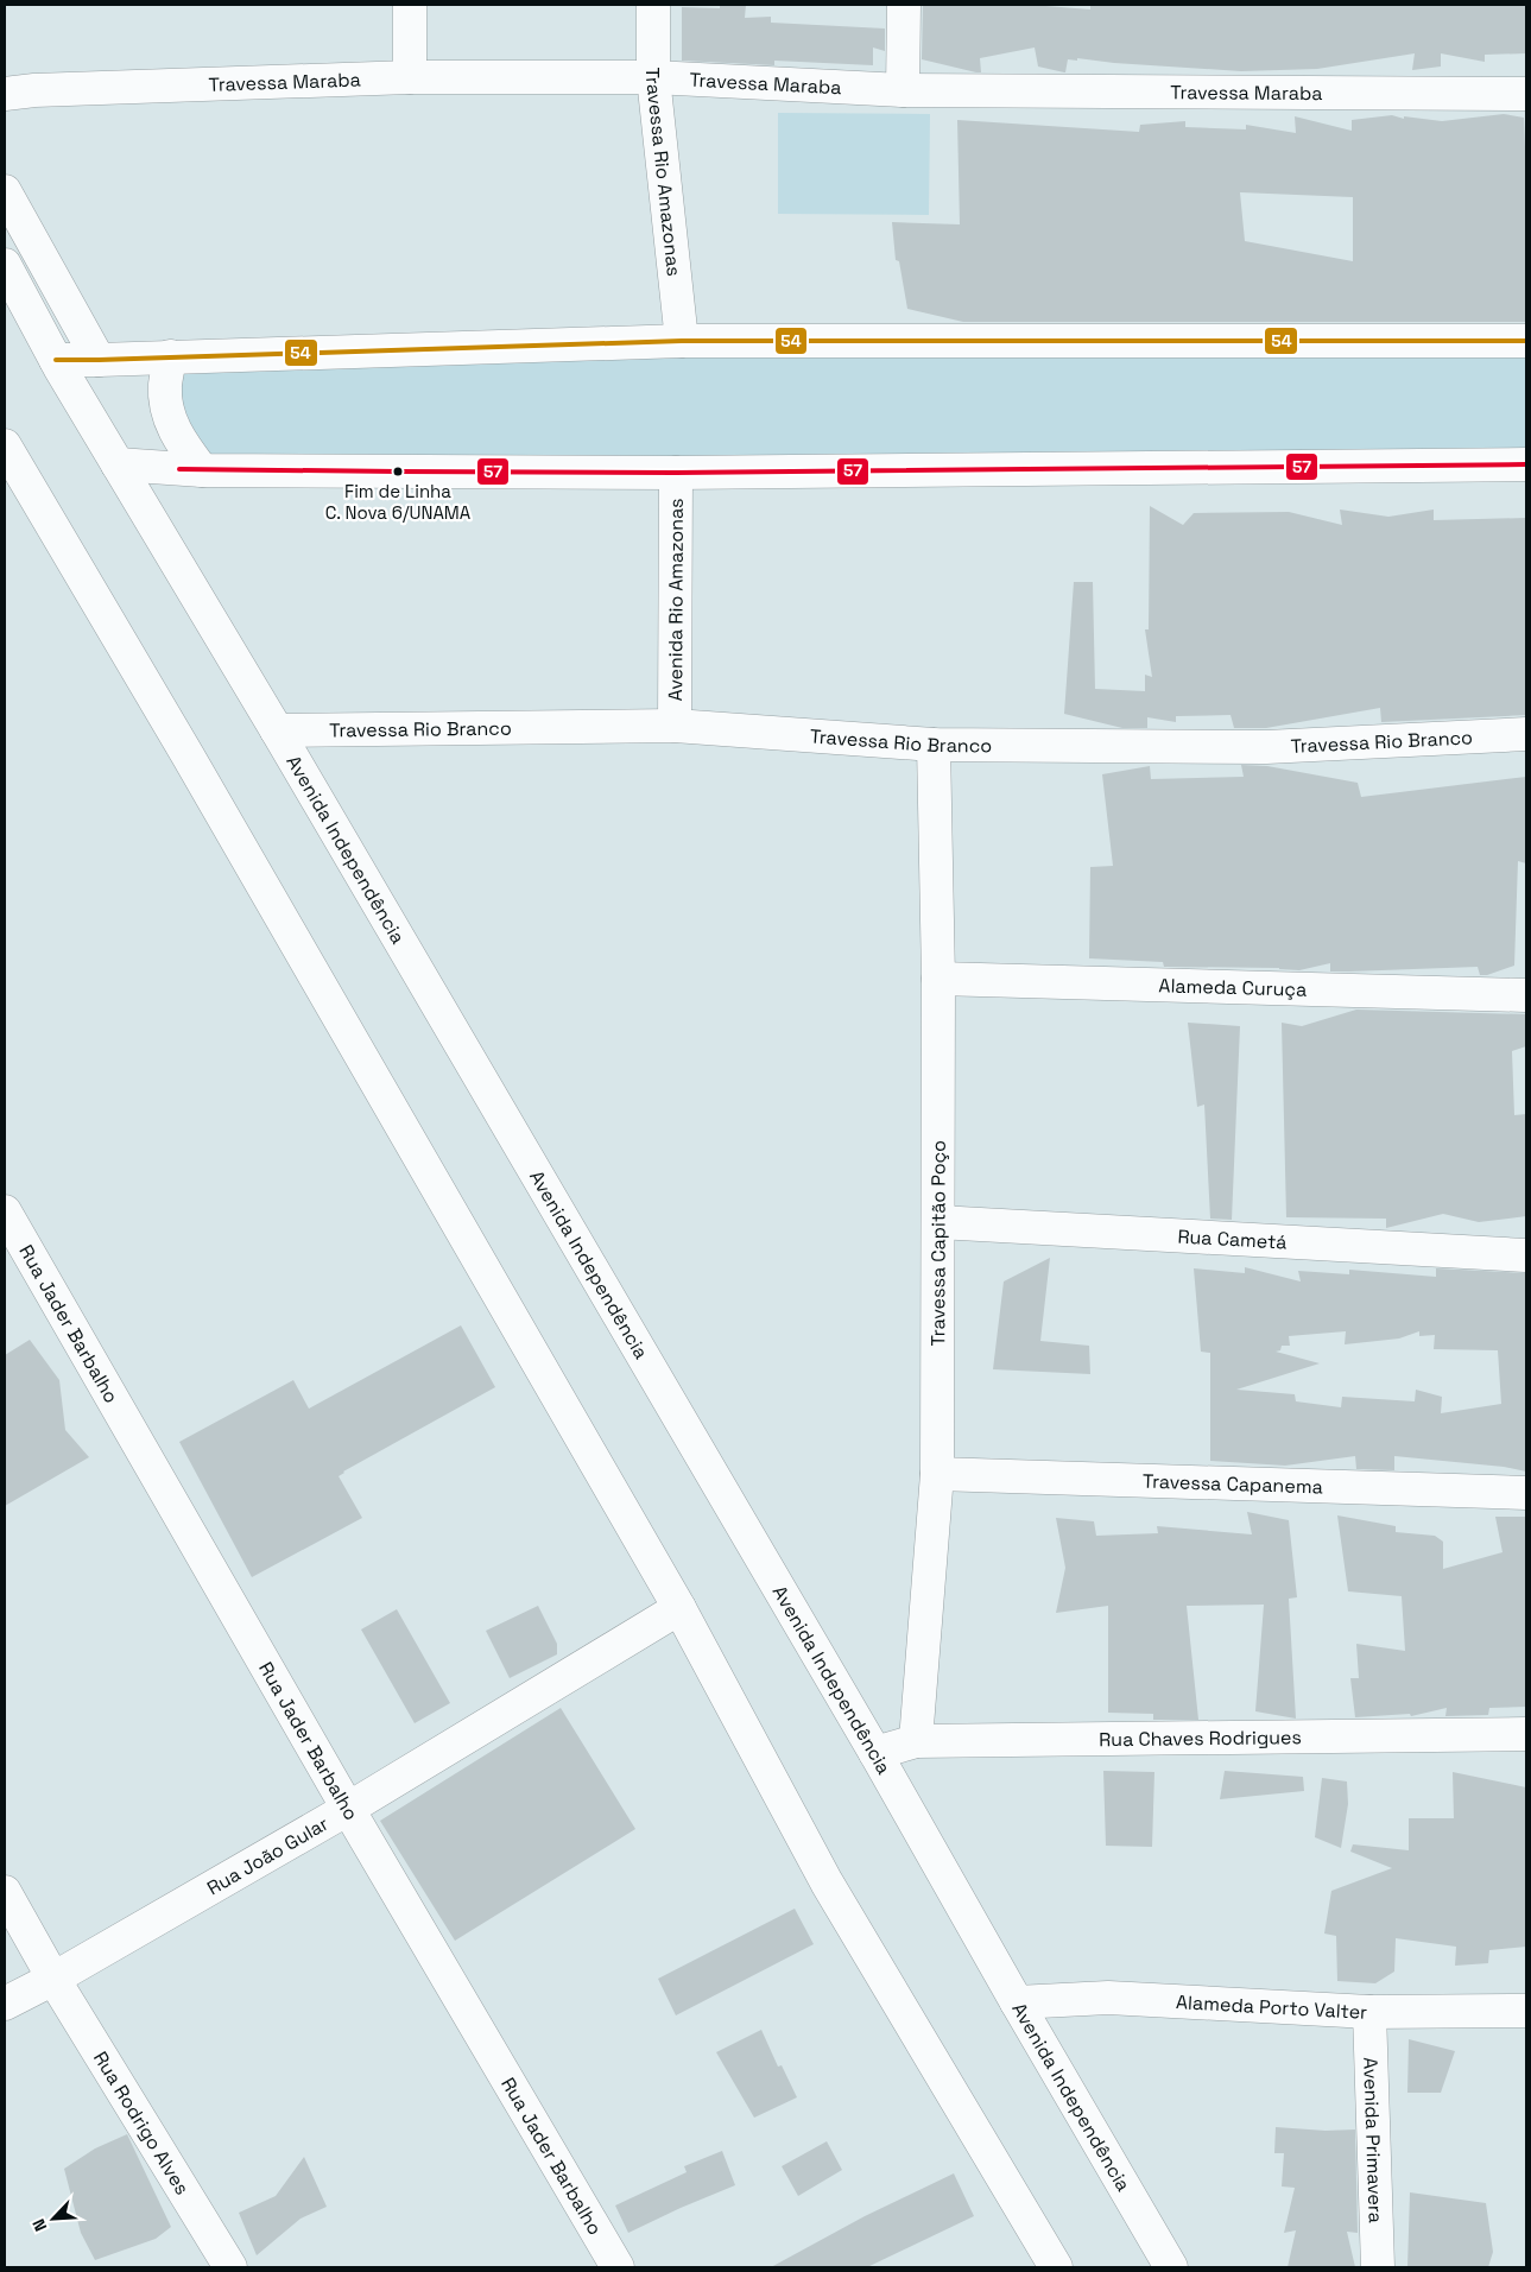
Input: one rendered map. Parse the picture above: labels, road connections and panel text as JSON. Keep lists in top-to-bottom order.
{
  "streets": {
    "street": [
      "Travessa Maraba",
      "Travessa Rio Amazonas",
      "Avenida Rio Amazonas",
      "Travessa Rio Branco",
      "Avenida Independência",
      "Alameda Curuça",
      "Rua Cametá",
      "Travessa Capitão Poço",
      "Rua Jader Barbalho",
      "Travessa Capanema",
      "Rua Chaves Rodrigues",
      "Rua João Gular",
      "Alameda Porto Valter",
      "Rua Rodrigo Alves",
      "Avenida Primavera"
    ]
  },
  "crossings": [
    ["Travessa Maraba", "Travessa Rio Amazonas"],
    ["Avenida Rio Amazonas", "Travessa Rio Branco"],
    ["Travessa Rio Branco", "Avenida Independência"],
    ["Travessa Rio Branco", "Travessa Capitão Poço"],
    ["Avenida Independência", "Rua Chaves Rodrigues"],
    ["Avenida Independência", "Alameda Porto Valter"],
    ["Alameda Curuça", "Travessa Capitão Poço"],
    ["Rua Cametá", "Travessa Capitão Poço"],
    ["Travessa Capitão Poço", "Travessa Capanema"],
    ["Travessa Capitão Poço", "Rua Chaves Rodrigues"],
    ["Rua Jader Barbalho", "Rua João Gular"],
    ["Rua João Gular", "Rua Rodrigo Alves"],
    ["Alameda Porto Valter", "Avenida Primavera"]
  ],
  "places": ["Fim de Linha C. Nova 6/UNAMA"],
  "lines": ["transit line 54", "transit line 57"],
  "north": "bottom left"
}
